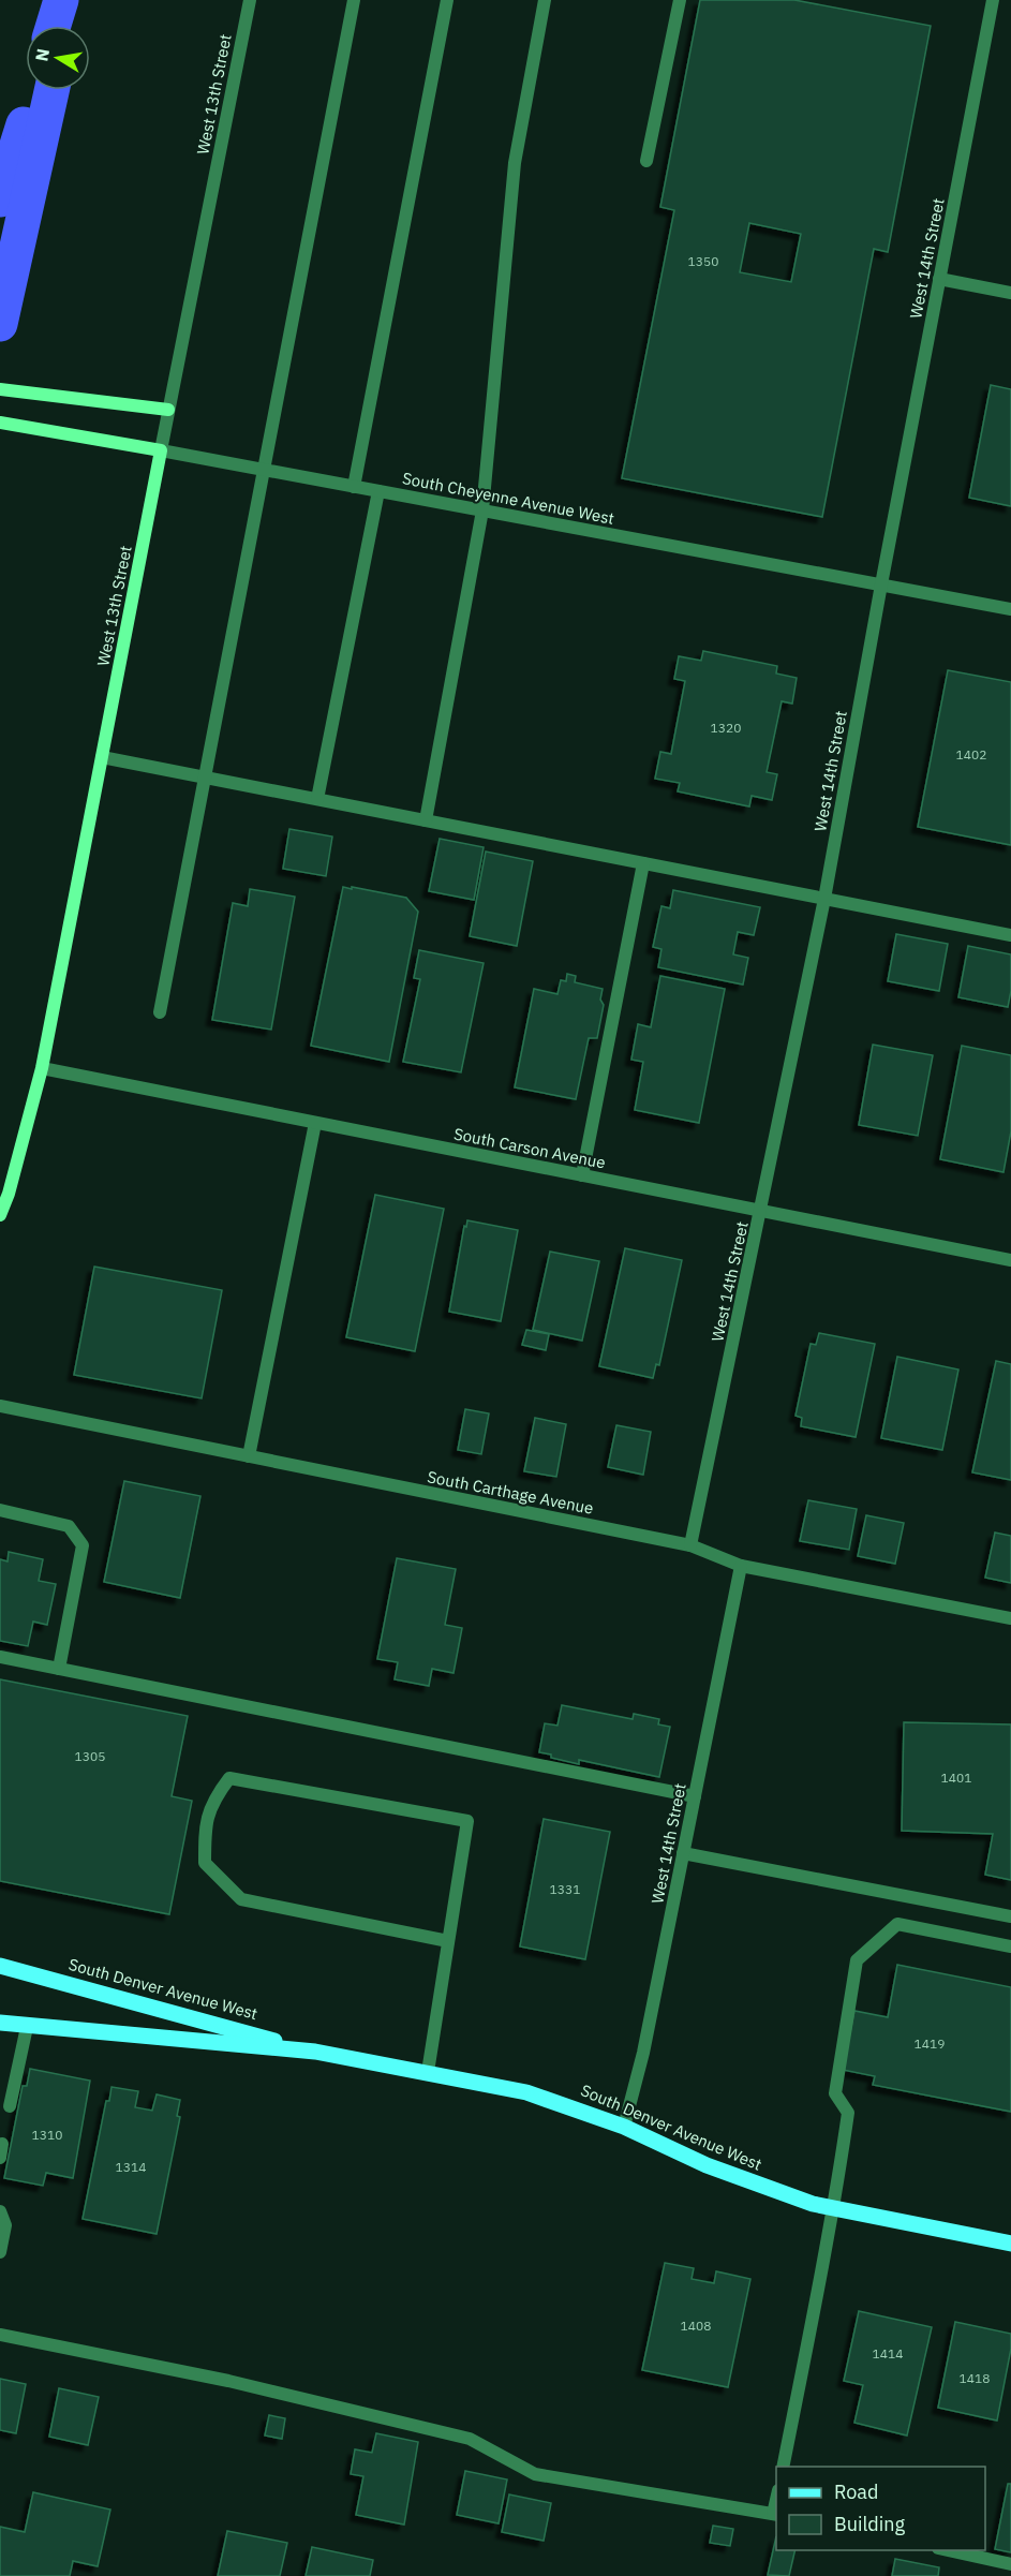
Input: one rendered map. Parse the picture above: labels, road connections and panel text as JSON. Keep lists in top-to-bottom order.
{
  "streets": {
    "main road": ["West 13th Street", "South Cheyenne Avenue West", "South Denver Avenue West"],
    "street": ["West 14th Street", "South Carson Avenue", "South Carthage Avenue"]
  },
  "crossings": [
    ["West 13th Street", "South Cheyenne Avenue West"],
    ["West 13th Street", "South Carson Avenue"],
    ["West 14th Street", "South Cheyenne Avenue West"],
    ["West 14th Street", "South Carson Avenue"],
    ["West 14th Street", "South Carthage Avenue"],
    ["West 14th Street", "South Denver Avenue West"]
  ],
  "house_numbers": [
    "1350",
    "1320",
    "1402",
    "1305",
    "1401",
    "1331",
    "1419",
    "1310",
    "1314",
    "1408",
    "1414",
    "1418"
  ],
  "legend": ["Road", "Building"],
  "north": "left"
}
